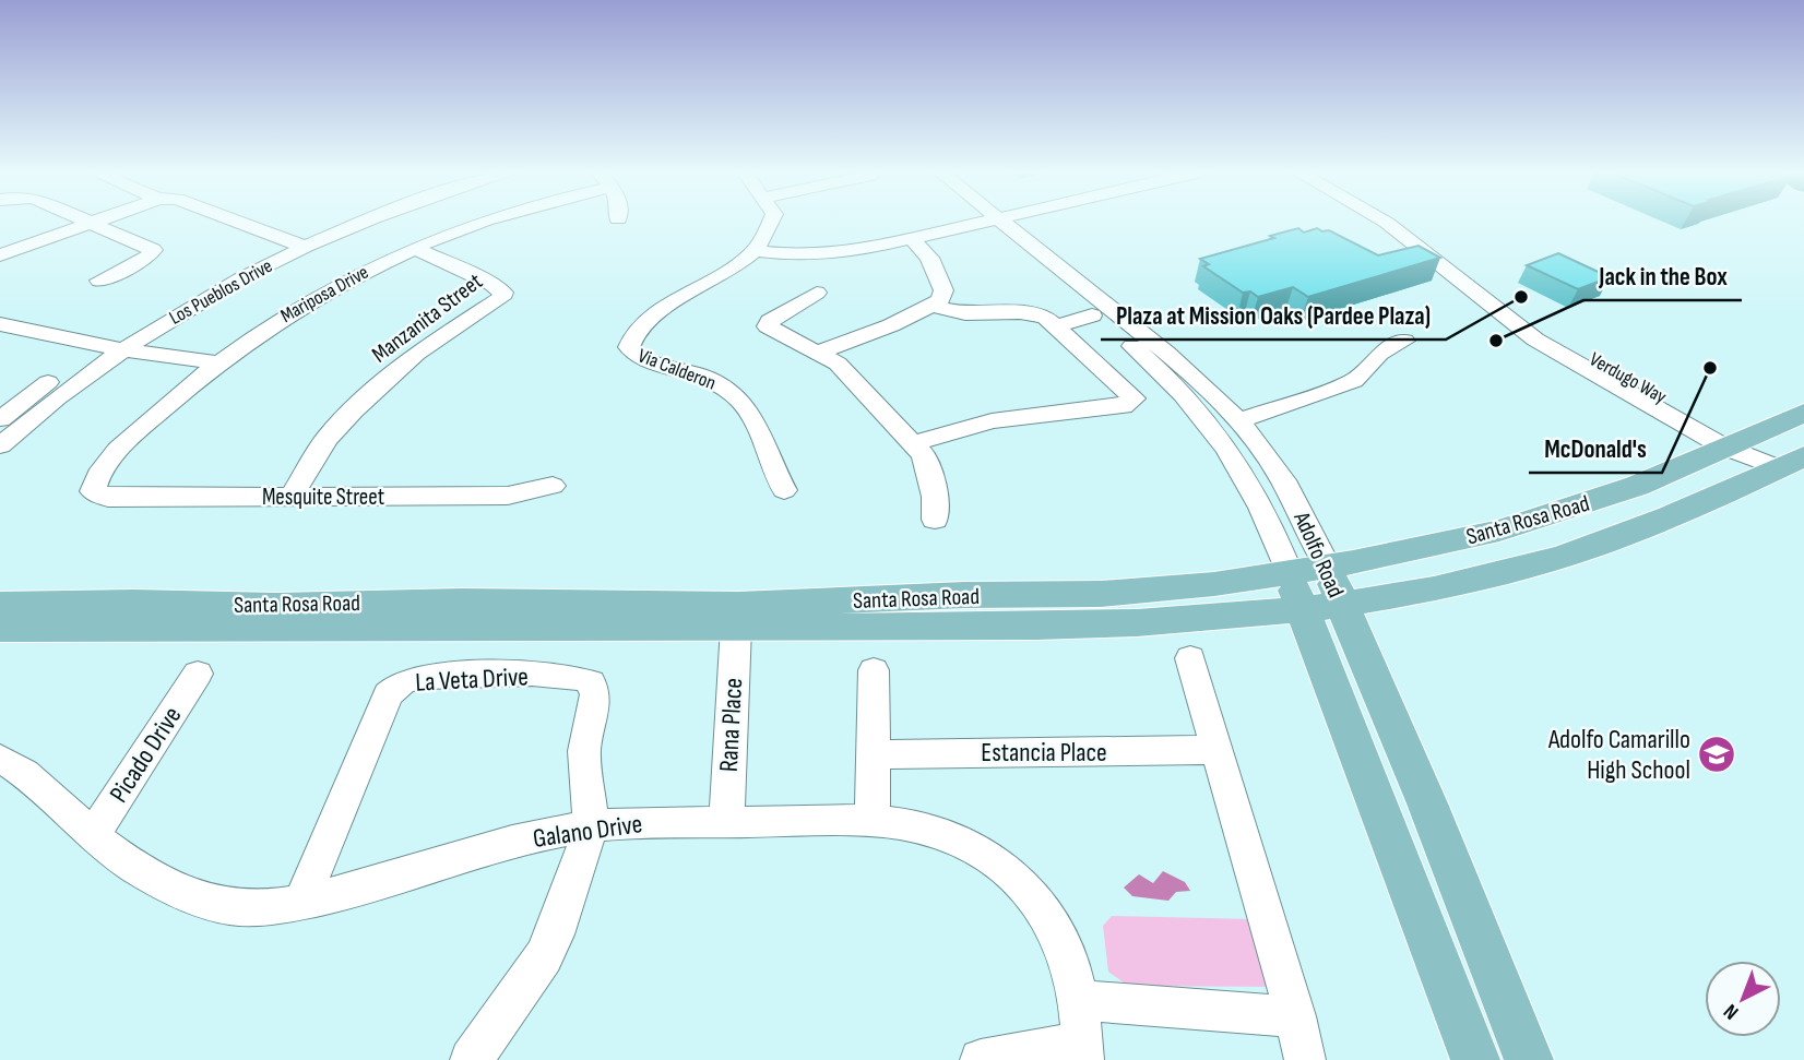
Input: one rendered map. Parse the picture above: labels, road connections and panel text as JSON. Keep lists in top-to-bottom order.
{
  "streets": {
    "main road": ["Santa Rosa Road", "Adolfo Road"],
    "street": [
      "Los Pueblos Drive",
      "Mariposa Drive",
      "Manzanita Street",
      "Via Calderon",
      "Verdugo Way",
      "Mesquite Street",
      "La Veta Drive",
      "Rana Place",
      "Estancia Place",
      "Picado Drive",
      "Galano Drive"
    ]
  },
  "crossings": [
    ["Mariposa Drive", "Manzanita Street"],
    ["Mariposa Drive", "Mesquite Street"],
    ["Manzanita Street", "Mesquite Street"],
    ["Verdugo Way", "Santa Rosa Road"],
    ["Santa Rosa Road", "Adolfo Road"],
    ["Santa Rosa Road", "Rana Place"],
    ["La Veta Drive", "Galano Drive"],
    ["Rana Place", "Galano Drive"],
    ["Picado Drive", "Galano Drive"]
  ],
  "places": {
    "other": ["Plaza at Mission Oaks (Pardee Plaza)", "Jack in the Box", "McDonald's"],
    "school or university": ["Adolfo Camarillo High School"]
  },
  "north": "bottom left"
}
